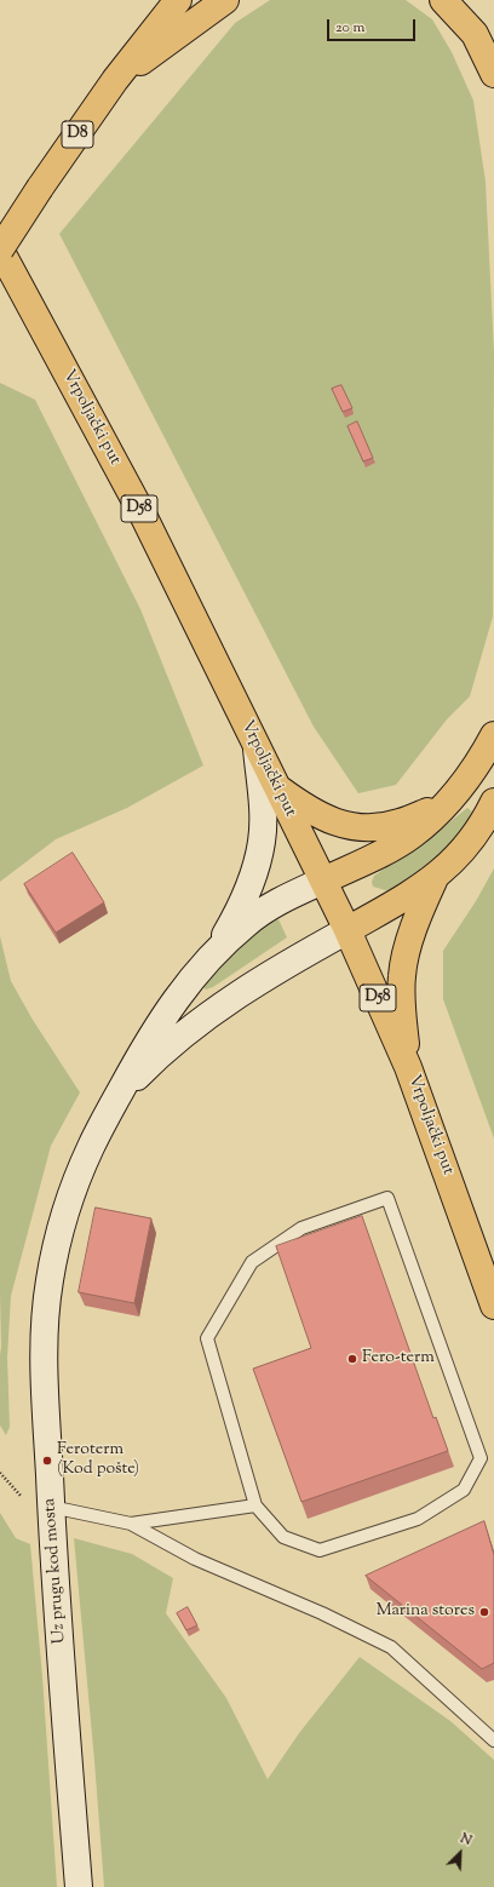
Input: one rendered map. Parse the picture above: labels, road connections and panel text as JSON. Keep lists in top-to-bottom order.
{
  "streets": {
    "main road": ["D8", "Vrpoljački put", "D58"],
    "street": ["Uz prugu kod mosta"]
  },
  "crossings": [
    ["D8", "Vrpoljački put"]
  ],
  "places": ["Fero-term", "Feroterm (Kod pošte)", "Marina stores"],
  "scale_bar": "20 m",
  "north": "top right"
}
